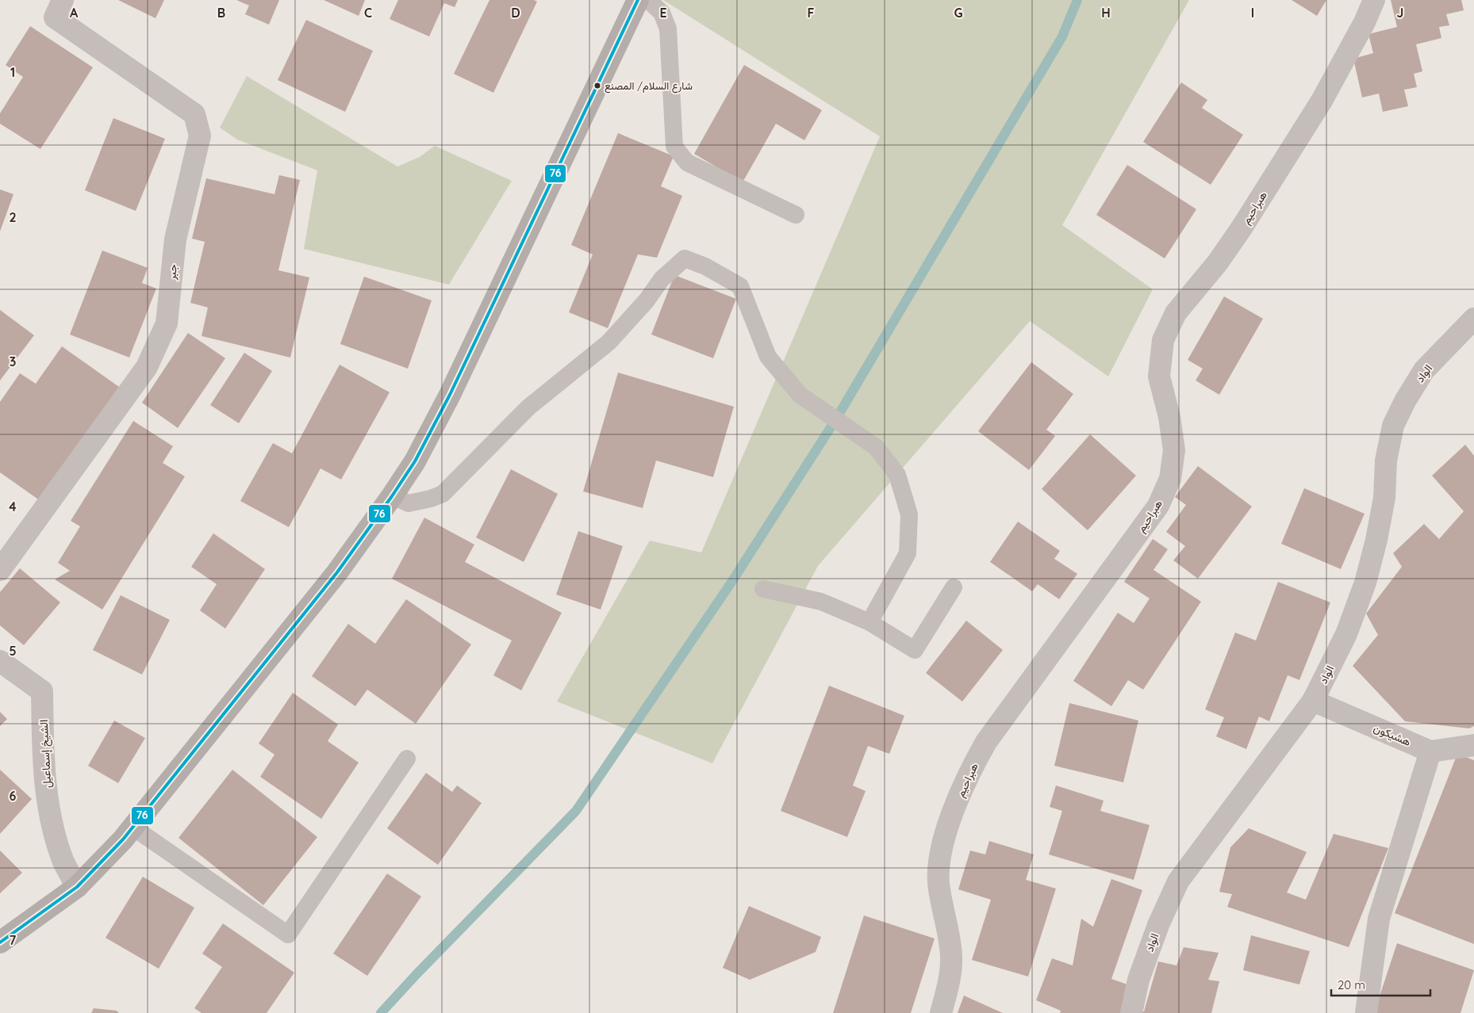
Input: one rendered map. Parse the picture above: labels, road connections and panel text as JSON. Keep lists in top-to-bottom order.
{
  "streets": {
    "street": [
      "هبراحيم",
      "جبر",
      "الواد",
      "هشيكون",
      "الشيخ إسماعيل"
    ]
  },
  "crossings": [
    ["الواد", "هشيكون"]
  ],
  "places": ["شارع السلام/ المصنع"],
  "lines": ["transit line 76"],
  "scale_bar": "20 m",
  "grid": {
    "columns": [
      "A",
      "B",
      "C",
      "D",
      "E",
      "F",
      "G",
      "H",
      "I",
      "J"
    ],
    "rows": [
      "1",
      "2",
      "3",
      "4",
      "5",
      "6",
      "7"
    ]
  }
}
